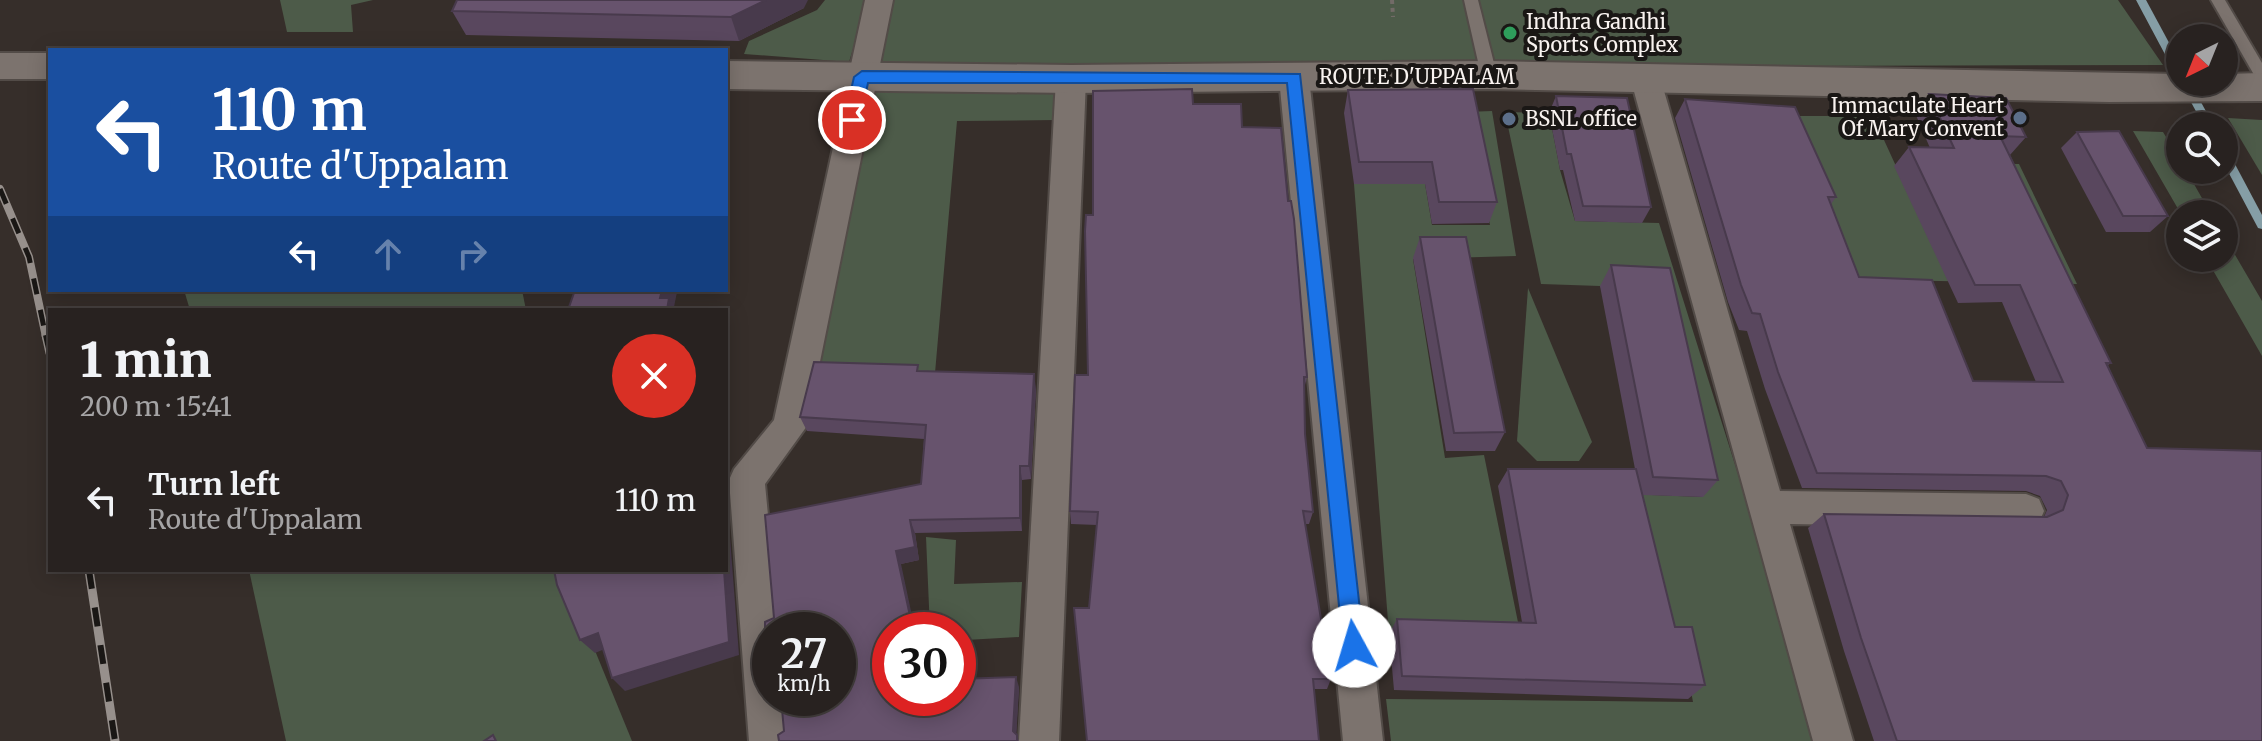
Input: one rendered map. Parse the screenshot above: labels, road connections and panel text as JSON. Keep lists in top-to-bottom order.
{
  "streets": {
    "main road": ["ROUTE D'UPPALAM"]
  },
  "places": ["Indhra Gandhi Sports Complex", "Immaculate Heart Of Mary Convent", "BSNL office"],
  "north": "bottom left",
  "page": {
    "turn": ["110 m", "Route d'Uppalam"],
    "heading": ["1 min", "200 m · 15:41"],
    "list": [
      {
        "name": "Turn left",
        "note": "Route d'Uppalam",
        "value": "110 m"
      }
    ],
    "speed": "27 km/h",
    "limit": "30"
  }
}
